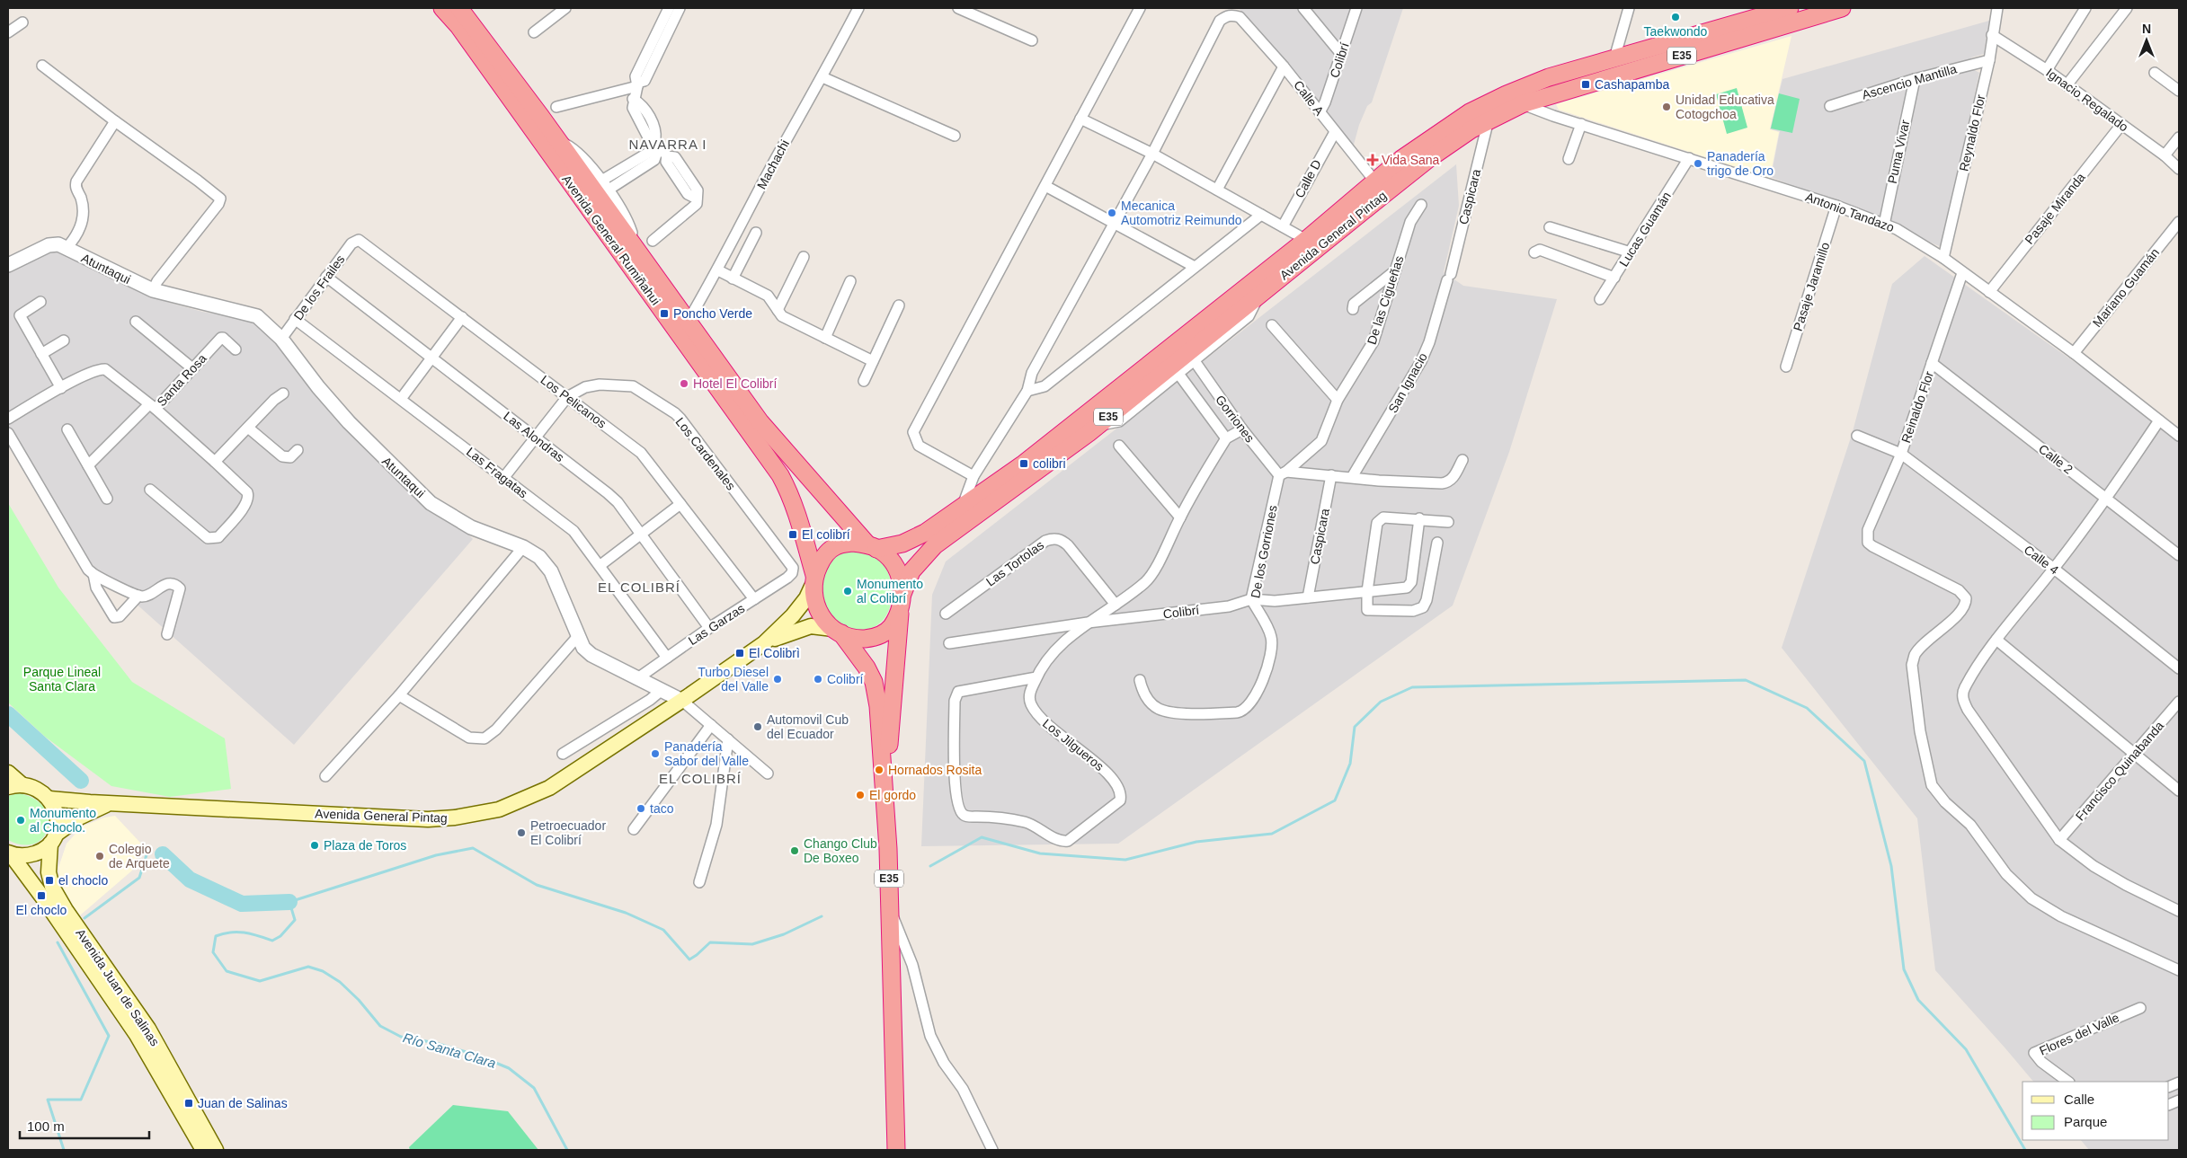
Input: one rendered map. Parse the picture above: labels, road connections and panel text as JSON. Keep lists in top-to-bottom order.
{
  "streets": {
    "highway": ["E35", "Avenida General Pintag", "Avenida General Rumiñahui"],
    "main road": ["Avenida Juan de Salinas"],
    "street": [
      "Colibrí",
      "Ascencio Mantilla",
      "Calle A",
      "Ignacio Regalado",
      "Reynaldo Flor",
      "Puma Vivar",
      "Machachi",
      "Calle D",
      "Caspicara",
      "Pasaje Miranda",
      "Antonio Tandazo",
      "Lucas Guamán",
      "Atuntaqui",
      "Pasaje Jaramillo",
      "De los Frailes",
      "Mariano Guamán",
      "De las Cigueñas",
      "Santa Rosa",
      "San Ignacio",
      "Los Pelicanos",
      "Reinaldo Flor",
      "Gorriones",
      "Las Alondras",
      "Los Cardenales",
      "Calle 2",
      "Las Fragatas",
      "De los Gorriones",
      "Calle 4",
      "Las Tortolas",
      "Las Garzas",
      "Los Jilgueros",
      "Francisco Quinabanda",
      "Flores del Valle"
    ]
  },
  "crossings": [
    ["E35", "Avenida General Pintag"],
    ["E35", "Avenida General Rumiñahui"],
    ["Colibrí", "Calle A"],
    ["Colibrí", "De los Gorriones"],
    ["Colibrí", "Los Jilgueros"],
    ["Ascencio Mantilla", "Reynaldo Flor"],
    ["Ascencio Mantilla", "Puma Vivar"],
    ["Calle A", "Calle D"],
    ["Calle A", "Avenida General Pintag"],
    ["Ignacio Regalado", "Reynaldo Flor"],
    ["Ignacio Regalado", "Pasaje Miranda"],
    ["Reynaldo Flor", "Antonio Tandazo"],
    ["Puma Vivar", "Antonio Tandazo"],
    ["Machachi", "Avenida General Rumiñahui"],
    ["Caspicara", "Avenida General Pintag"],
    ["Caspicara", "San Ignacio"],
    ["Pasaje Miranda", "Antonio Tandazo"],
    ["Antonio Tandazo", "Lucas Guamán"],
    ["Antonio Tandazo", "Avenida General Pintag"],
    ["Antonio Tandazo", "Pasaje Jaramillo"],
    ["Antonio Tandazo", "Mariano Guamán"],
    ["Antonio Tandazo", "Reinaldo Flor"],
    ["Avenida General Pintag", "Avenida General Rumiñahui"],
    ["Avenida General Pintag", "Atuntaqui"],
    ["Avenida General Pintag", "Avenida Juan de Salinas"],
    ["Atuntaqui", "De los Frailes"],
    ["Atuntaqui", "Las Garzas"],
    ["De los Frailes", "Los Pelicanos"],
    ["De los Frailes", "Las Alondras"],
    ["De los Frailes", "Las Fragatas"],
    ["De las Cigueñas", "Gorriones"],
    ["De las Cigueñas", "De los Gorriones"],
    ["Los Pelicanos", "Los Cardenales"],
    ["Los Pelicanos", "Las Garzas"],
    ["Reinaldo Flor", "Calle 2"],
    ["Reinaldo Flor", "Calle 4"],
    ["Gorriones", "De los Gorriones"],
    ["Las Alondras", "Las Garzas"],
    ["Los Cardenales", "Las Garzas"],
    ["Las Fragatas", "Las Garzas"],
    ["Las Tortolas", "Los Jilgueros"]
  ],
  "districts": ["NAVARRA I", "EL COLIBRÍ", "EL COLIBRÍ"],
  "water": ["Río Santa Clara"],
  "parks": ["Parque Lineal Santa Clara"],
  "places": {
    "other": [
      "Taekwondo",
      "Unidad Educativa Cotogchoa",
      "Panadería trigo de Oro",
      "Mecanica Automotriz Reimundo",
      "Hotel El Colibrí",
      "Monumento al Colibrí",
      "Turbo Diesel del Valle",
      "Colibrí",
      "Automovil Cub del Ecuador",
      "Panadería Sabor del Valle",
      "Hornados Rosita",
      "El gordo",
      "taco",
      "Monumento al Choclo.",
      "Petroecuador El Colibrí",
      "Plaza de Toros",
      "Chango Club De Boxeo",
      "Colegio de Arquete"
    ],
    "transit": [
      "Cashapamba",
      "Poncho Verde",
      "colibri",
      "El colibrí",
      "El Colibrì",
      "el choclo",
      "El choclo",
      "Juan de Salinas"
    ],
    "health": ["Vida Sana"]
  },
  "legend": ["Calle", "Parque"],
  "scale_bar": "100 m",
  "north": "top"
}
